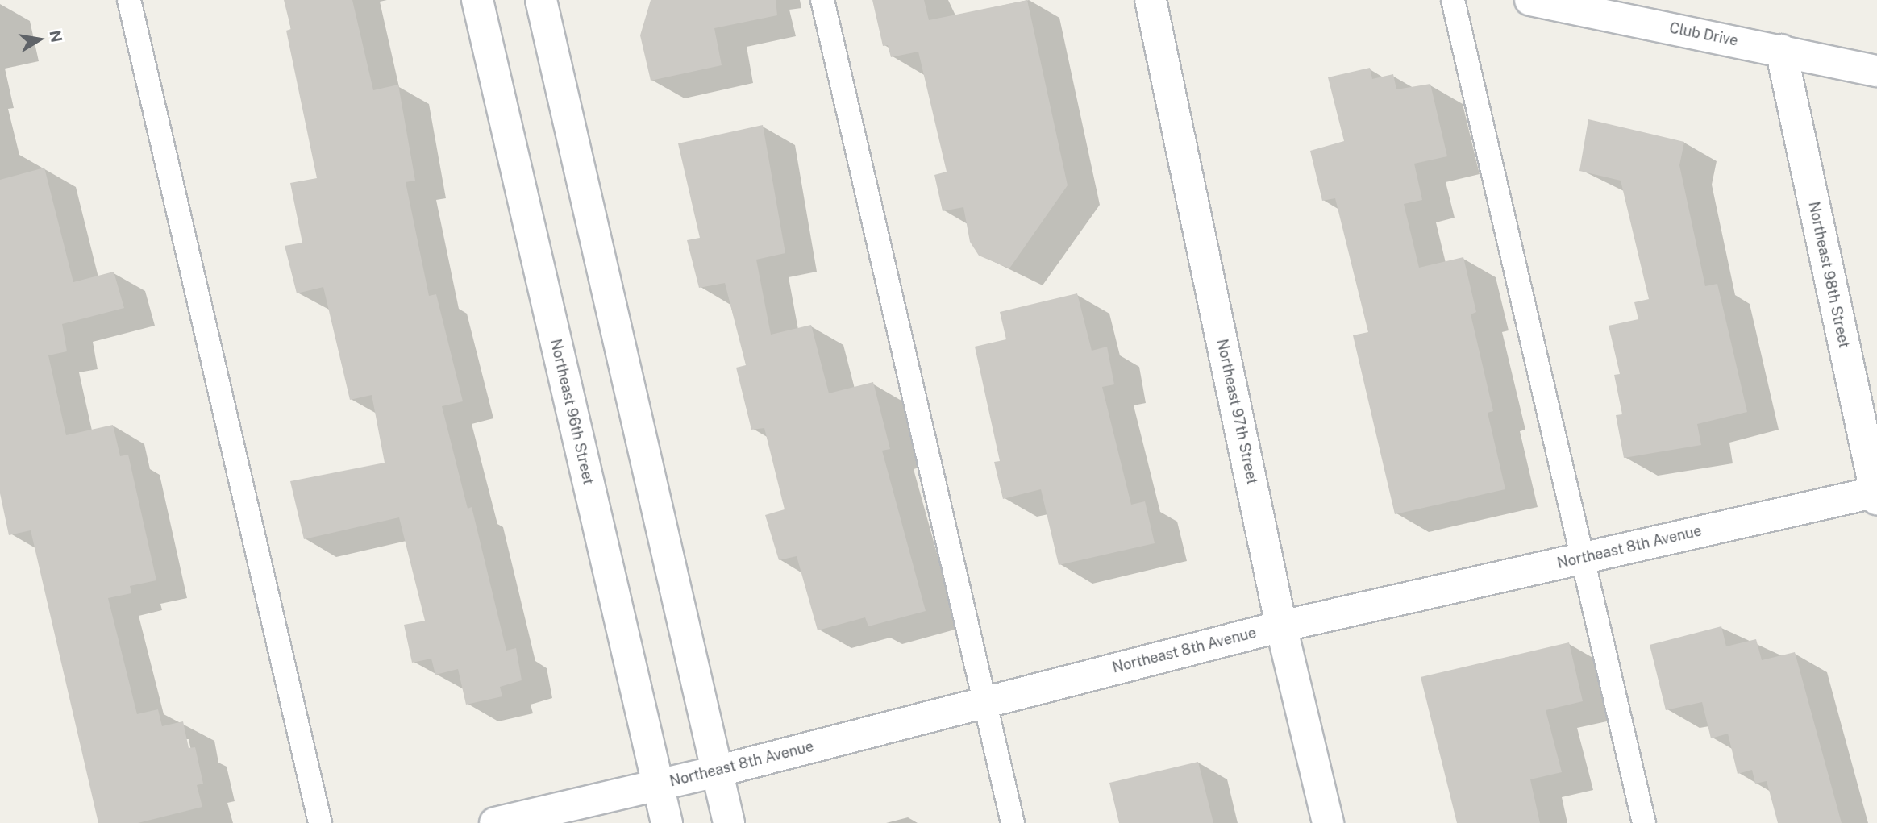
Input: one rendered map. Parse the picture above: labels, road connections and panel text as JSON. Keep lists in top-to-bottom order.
{
  "streets": {
    "street": [
      "Club Drive",
      "Northeast 98th Street",
      "Northeast 96th Street",
      "Northeast 97th Street",
      "Northeast 8th Avenue"
    ]
  },
  "crossings": [
    ["Club Drive", "Northeast 98th Street"],
    ["Northeast 98th Street", "Northeast 8th Avenue"],
    ["Northeast 96th Street", "Northeast 8th Avenue"],
    ["Northeast 97th Street", "Northeast 8th Avenue"]
  ],
  "north": "right"
}
